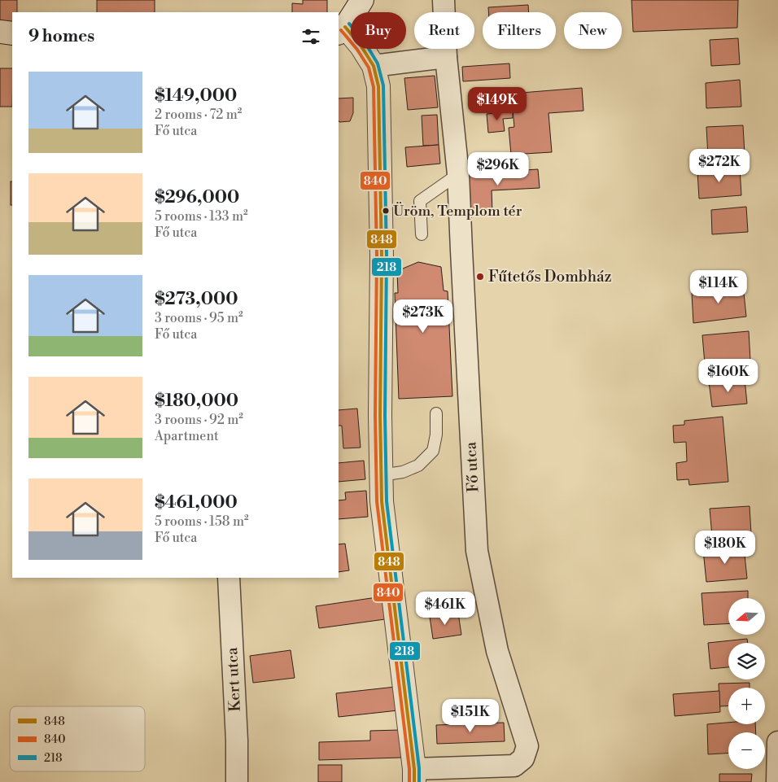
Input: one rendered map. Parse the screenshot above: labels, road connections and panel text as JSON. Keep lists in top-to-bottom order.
{
  "streets": {
    "street": ["Fő utca", "Kert utca"]
  },
  "places": ["Üröm, Templom tér", "Fűtetős Dombház"],
  "lines": ["transit line 218", "transit line 848", "transit line 840"],
  "legend": ["848", "840", "218"],
  "north": "left",
  "page": {
    "chip": [
      "Buy",
      "Rent",
      "Filters",
      "New"
    ],
    "heading": "9 homes",
    "list": [
      {
        "name": "$149,000",
        "note": "2 rooms · 72 m² · Fő utca"
      },
      {
        "name": "$296,000",
        "note": "5 rooms · 133 m² · Fő utca"
      },
      {
        "name": "$273,000",
        "note": "3 rooms · 95 m² · Fő utca"
      },
      {
        "name": "$180,000",
        "note": "3 rooms · 92 m² · Apartment"
      },
      {
        "name": "$461,000",
        "note": "5 rooms · 158 m² · Fő utca"
      }
    ],
    "price": [
      "$149K",
      "$272K",
      "$296K",
      "$114K",
      "$273K",
      "$160K",
      "$180K",
      "$461K",
      "$151K"
    ],
    "map_buttons": ["+", "−"]
  }
}
